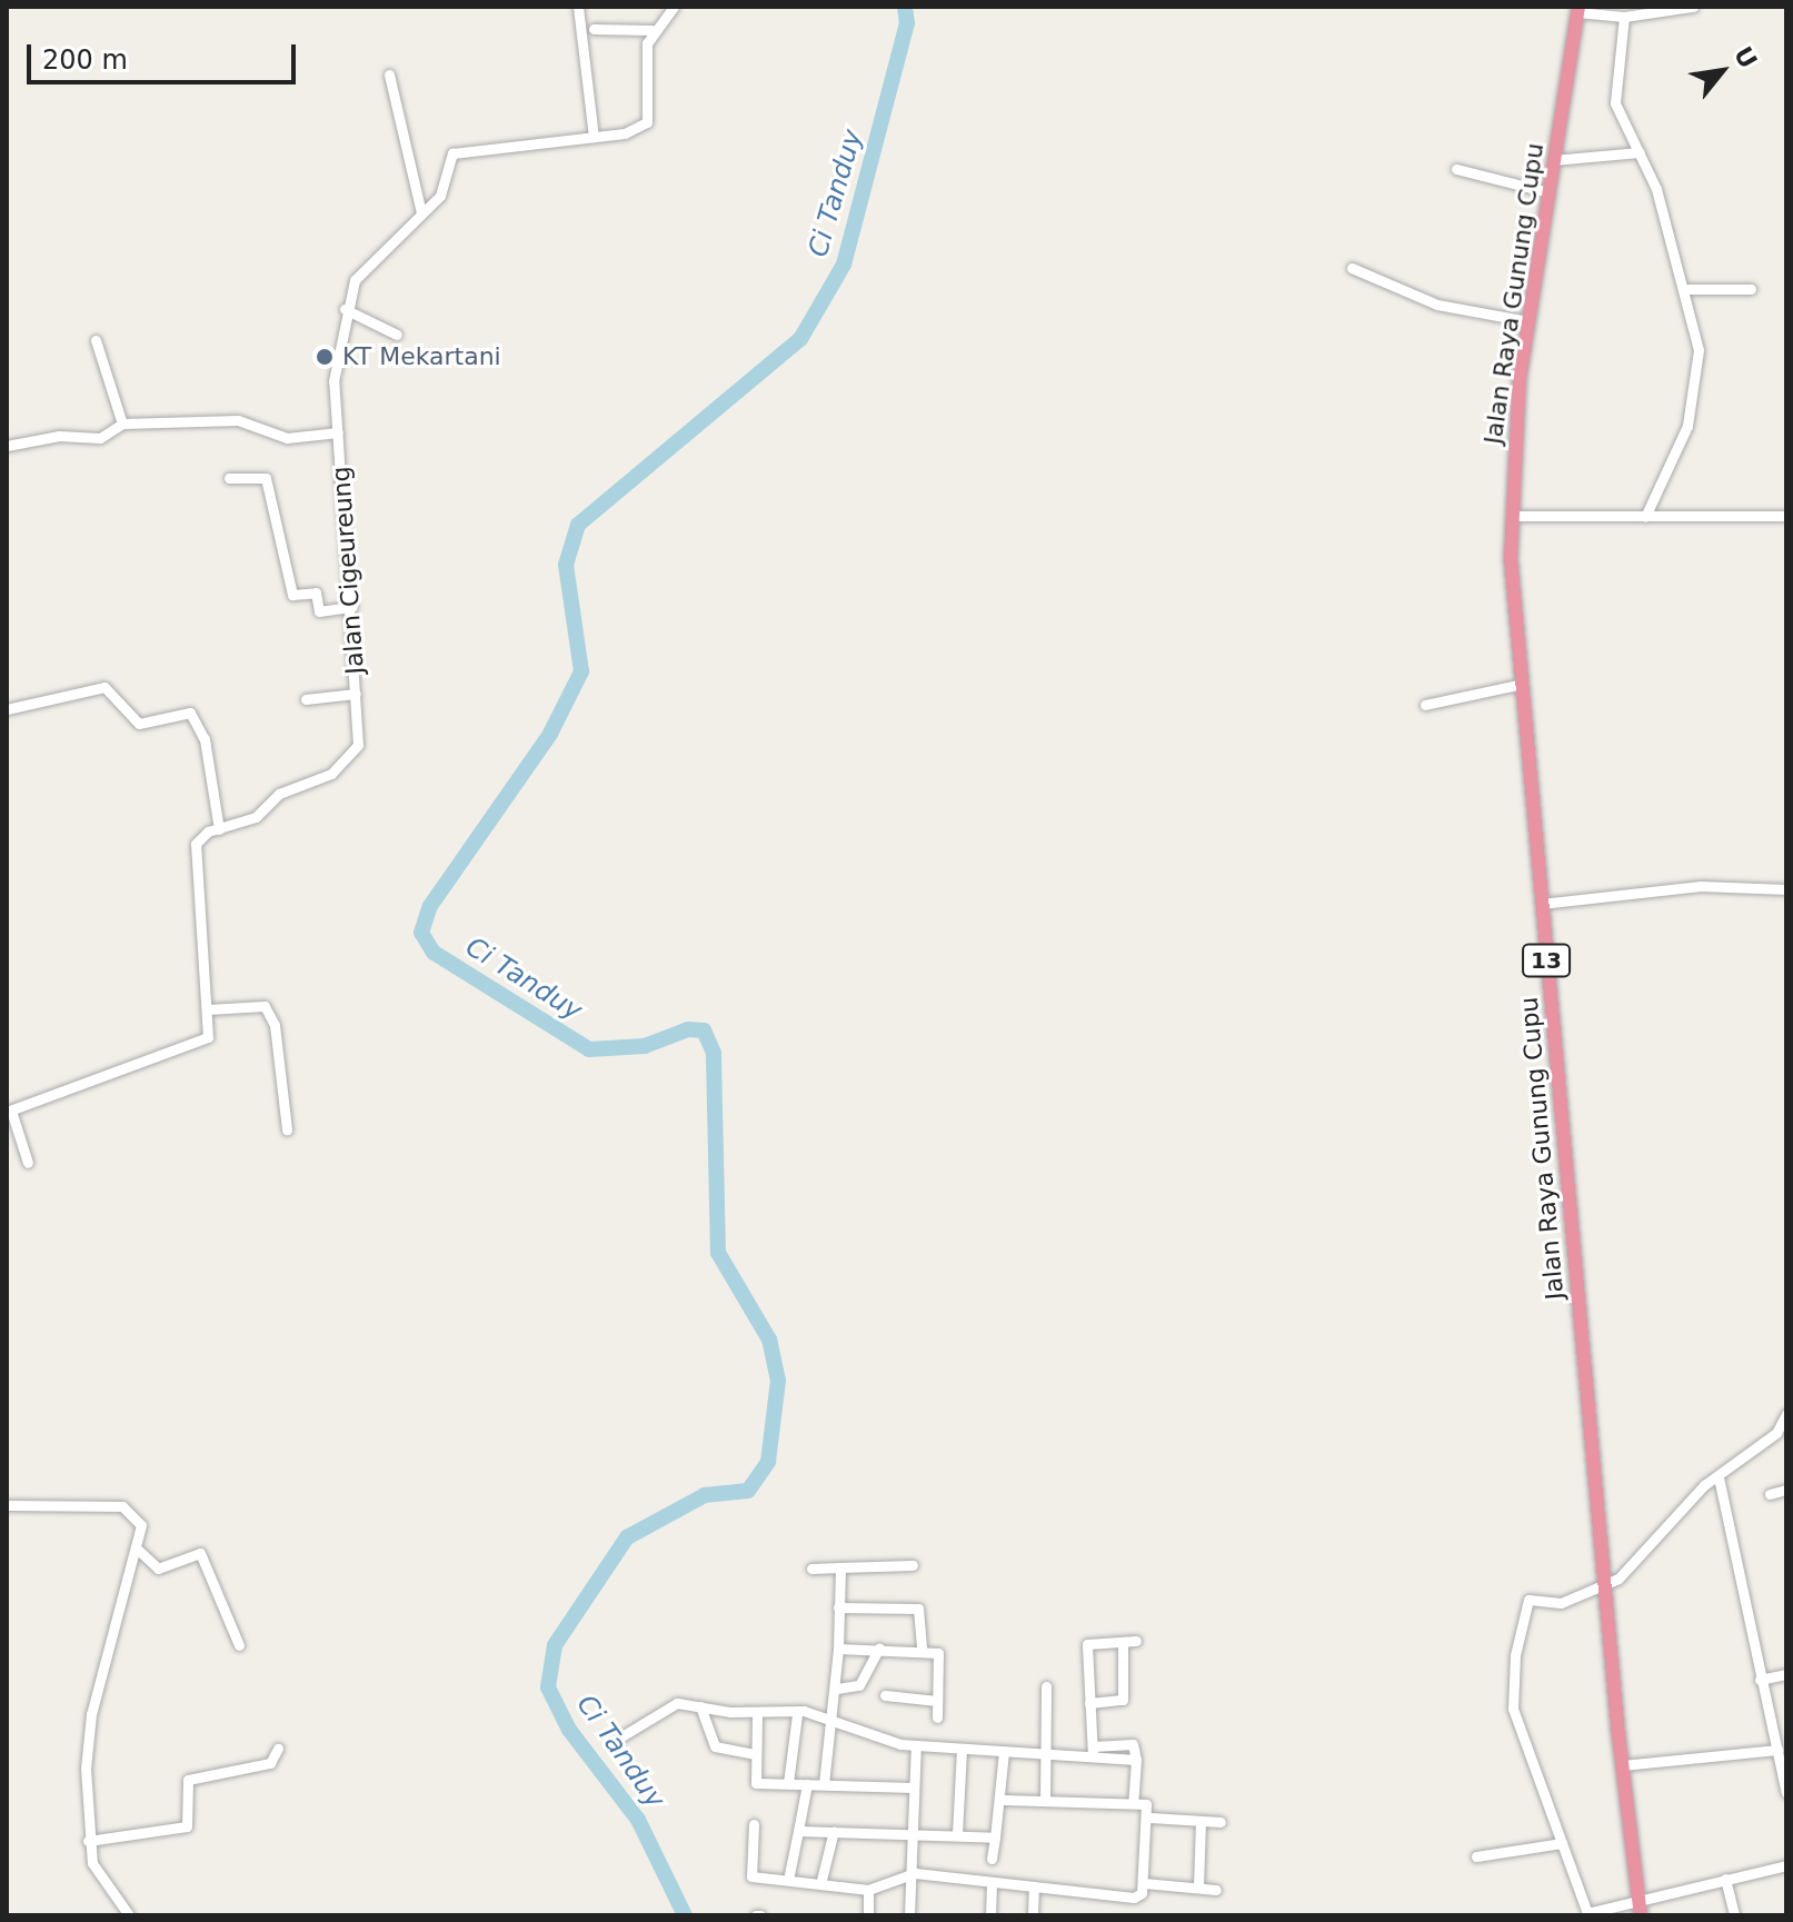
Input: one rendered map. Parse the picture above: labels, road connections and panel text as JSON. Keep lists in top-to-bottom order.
{
  "streets": {
    "highway": ["Jalan Raya Gunung Cupu", "13"],
    "street": ["Jalan Cigeureung"]
  },
  "water": ["Ci Tanduy"],
  "places": ["KT Mekartani"],
  "scale_bar": "200 m",
  "north": "top right"
}
